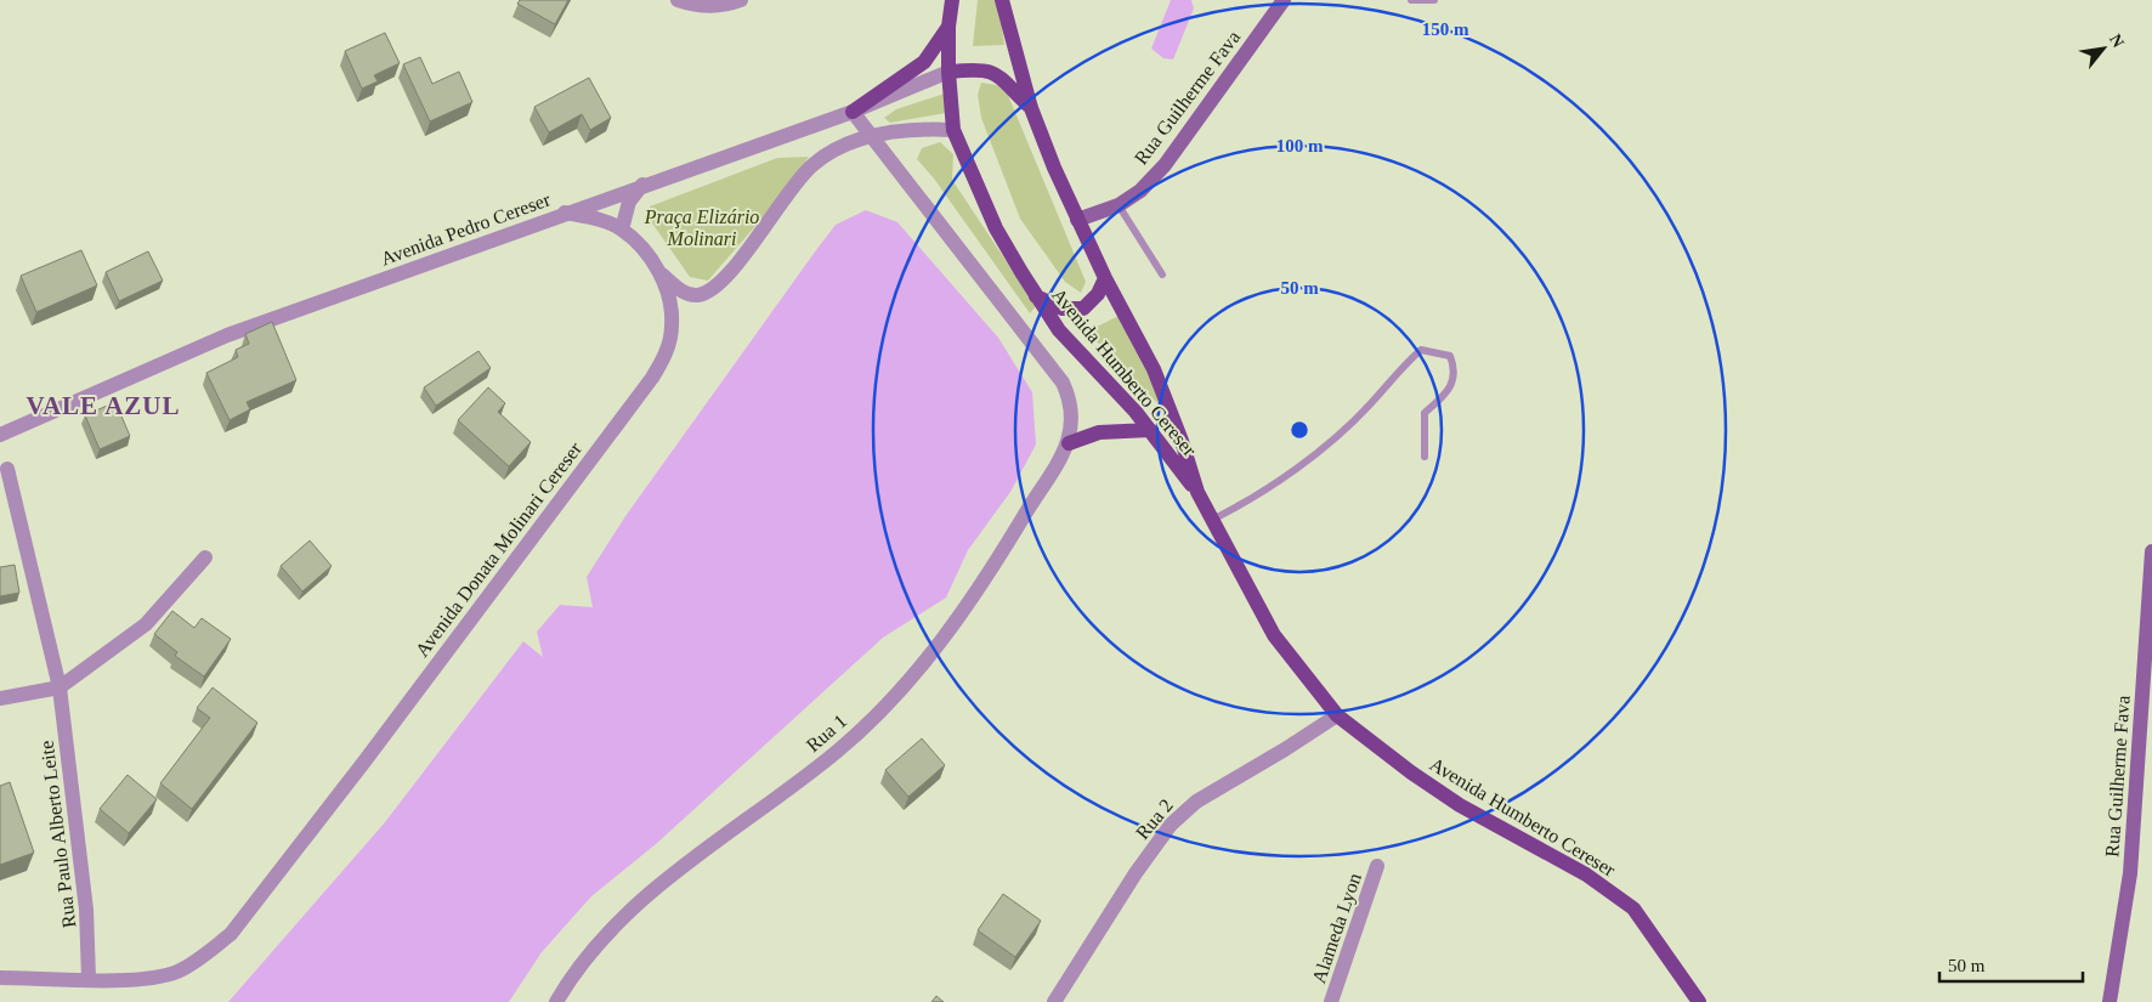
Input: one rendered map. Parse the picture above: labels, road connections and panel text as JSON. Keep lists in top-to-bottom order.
{
  "streets": {
    "main road": ["Avenida Humberto Cereser"],
    "street": [
      "Rua Guilherme Fava",
      "Avenida Pedro Cereser",
      "Avenida Donata Molinari Cereser",
      "Rua 1",
      "Rua 2",
      "Rua Paulo Alberto Leite",
      "Alameda Lyon"
    ]
  },
  "crossings": [
    ["Rua Guilherme Fava", "Avenida Humberto Cereser"],
    ["Avenida Pedro Cereser", "Avenida Humberto Cereser"],
    ["Avenida Humberto Cereser", "Rua 2"],
    ["Avenida Donata Molinari Cereser", "Rua Paulo Alberto Leite"]
  ],
  "districts": ["VALE AZUL"],
  "parks": ["Praça Elizário Molinari"],
  "scale_bar": "50 m",
  "north": "top right",
  "rings": ["150 m", "100 m", "50 m"]
}
